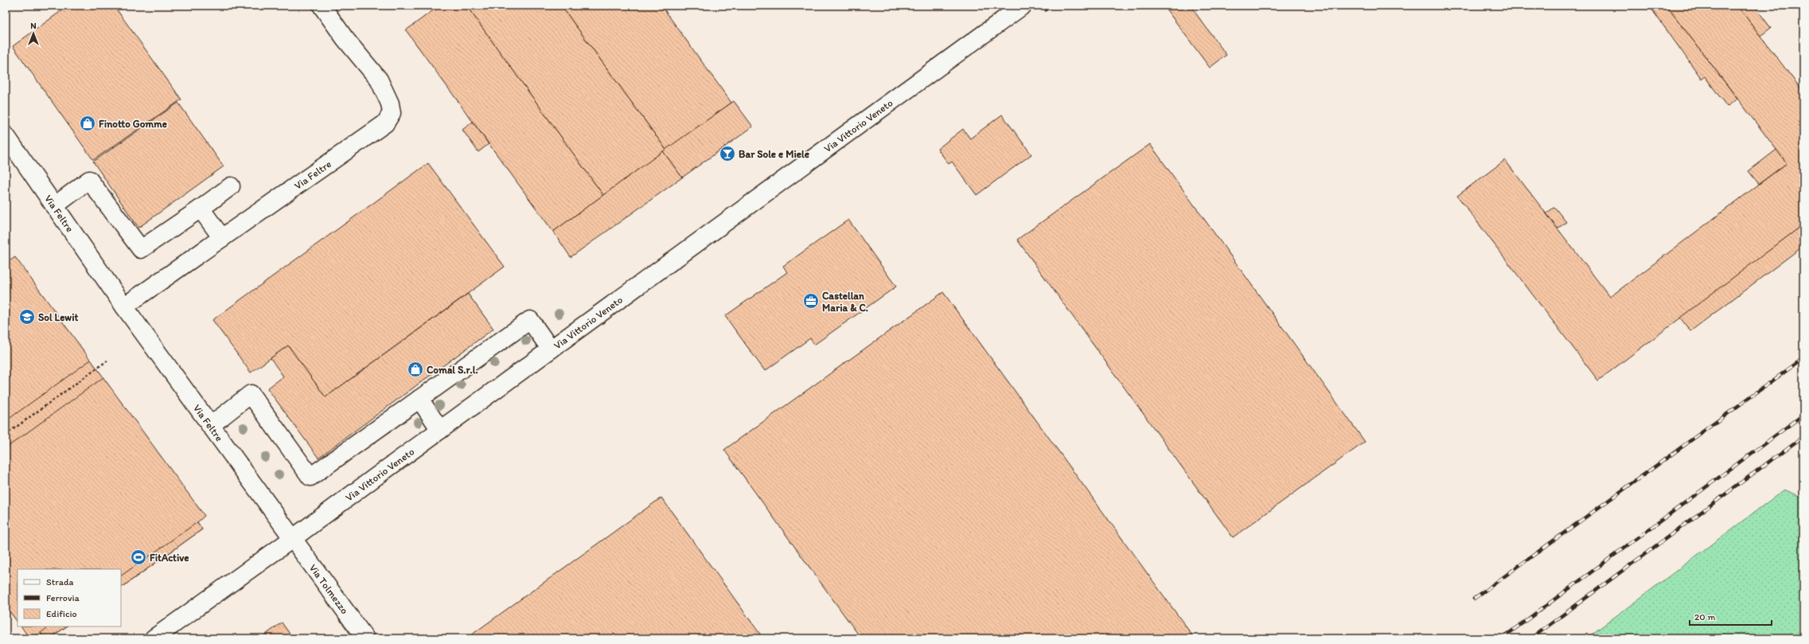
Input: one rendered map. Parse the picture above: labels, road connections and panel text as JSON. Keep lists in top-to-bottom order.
{
  "streets": {
    "street": ["Via Vittorio Veneto", "Via Feltre", "Via Tolmezzo"]
  },
  "crossings": [
    ["Via Vittorio Veneto", "Via Feltre"],
    ["Via Vittorio Veneto", "Via Tolmezzo"],
    ["Via Feltre", "Via Tolmezzo"]
  ],
  "places": {
    "shop": ["Finotto Gomme", "Comal S.r.l."],
    "bar": ["Bar Sole e Miele"],
    "office": ["Castellan Maria & C."],
    "school or university": ["Sol Lewit"],
    "sports": ["FitActive"]
  },
  "legend": ["Strada", "Ferrovia", "Edificio"],
  "scale_bar": "20 m",
  "north": "top"
}
